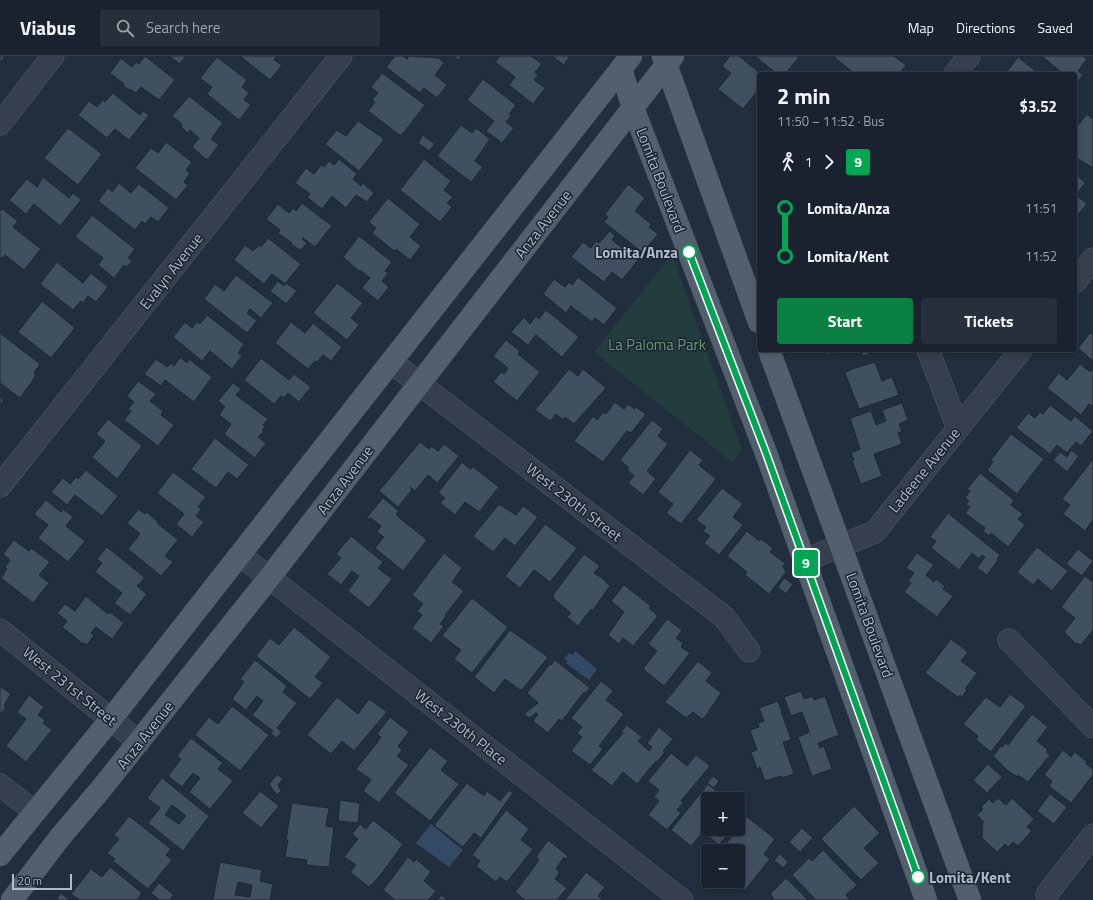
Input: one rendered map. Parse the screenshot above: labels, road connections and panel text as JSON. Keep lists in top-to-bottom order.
{
  "streets": {
    "main road": ["Lomita Boulevard", "Anza Avenue"],
    "street": [
      "Evalyn Avenue",
      "Ladeene Avenue",
      "West 230th Street",
      "West 231st Street",
      "West 230th Place"
    ]
  },
  "crossings": [
    ["Lomita Boulevard", "Anza Avenue"],
    ["Lomita Boulevard", "Ladeene Avenue"],
    ["Anza Avenue", "West 230th Street"],
    ["Anza Avenue", "West 231st Street"],
    ["Anza Avenue", "West 230th Place"]
  ],
  "parks": ["La Paloma Park"],
  "places": ["Lomita/Anza", "Lomita/Kent"],
  "lines": ["bus line 9"],
  "scale_bar": "20 m",
  "page": {
    "header": "Viabus",
    "search": "Search here",
    "nav": ["Map", "Directions", "Saved"],
    "on_map": "9",
    "heading": ["2 min", "11:50 – 11:52 · Bus", "$3.52"],
    "legs": ["1", "9"],
    "list": [
      {
        "name": "Lomita/Anza",
        "value": "11:51"
      },
      {
        "name": "Lomita/Kent",
        "value": "11:52"
      }
    ],
    "buttons": ["Start", "Tickets"],
    "map_buttons": ["+", "−"],
    "scale": "20 m"
  }
}
